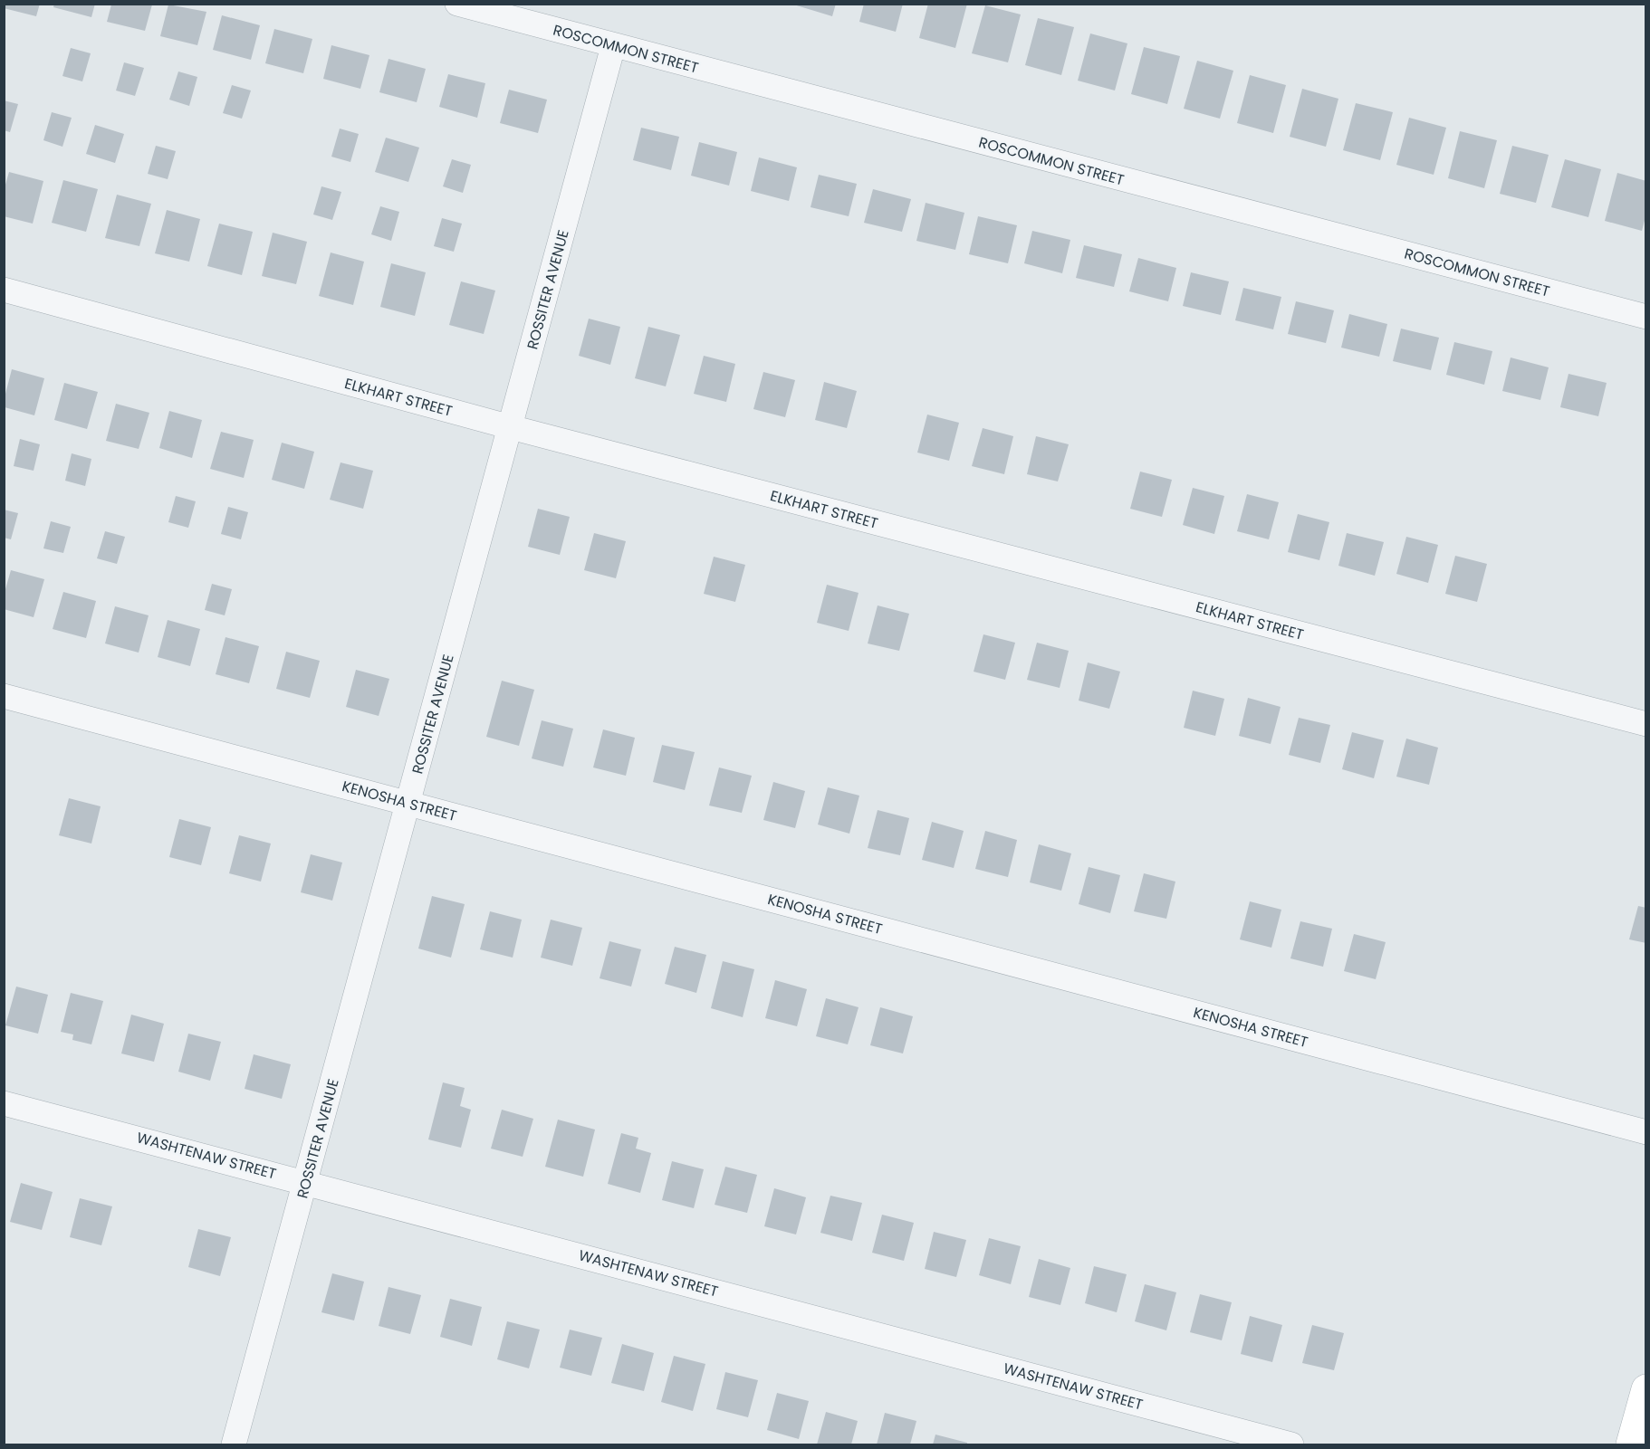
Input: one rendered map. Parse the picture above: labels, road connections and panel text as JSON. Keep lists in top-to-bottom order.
{
  "streets": {
    "street": [
      "ROSCOMMON STREET",
      "ROSSITER AVENUE",
      "ELKHART STREET",
      "KENOSHA STREET",
      "WASHTENAW STREET"
    ]
  },
  "crossings": [
    ["ROSCOMMON STREET", "ROSSITER AVENUE"],
    ["ROSSITER AVENUE", "ELKHART STREET"],
    ["ROSSITER AVENUE", "KENOSHA STREET"],
    ["ROSSITER AVENUE", "WASHTENAW STREET"]
  ]
}
